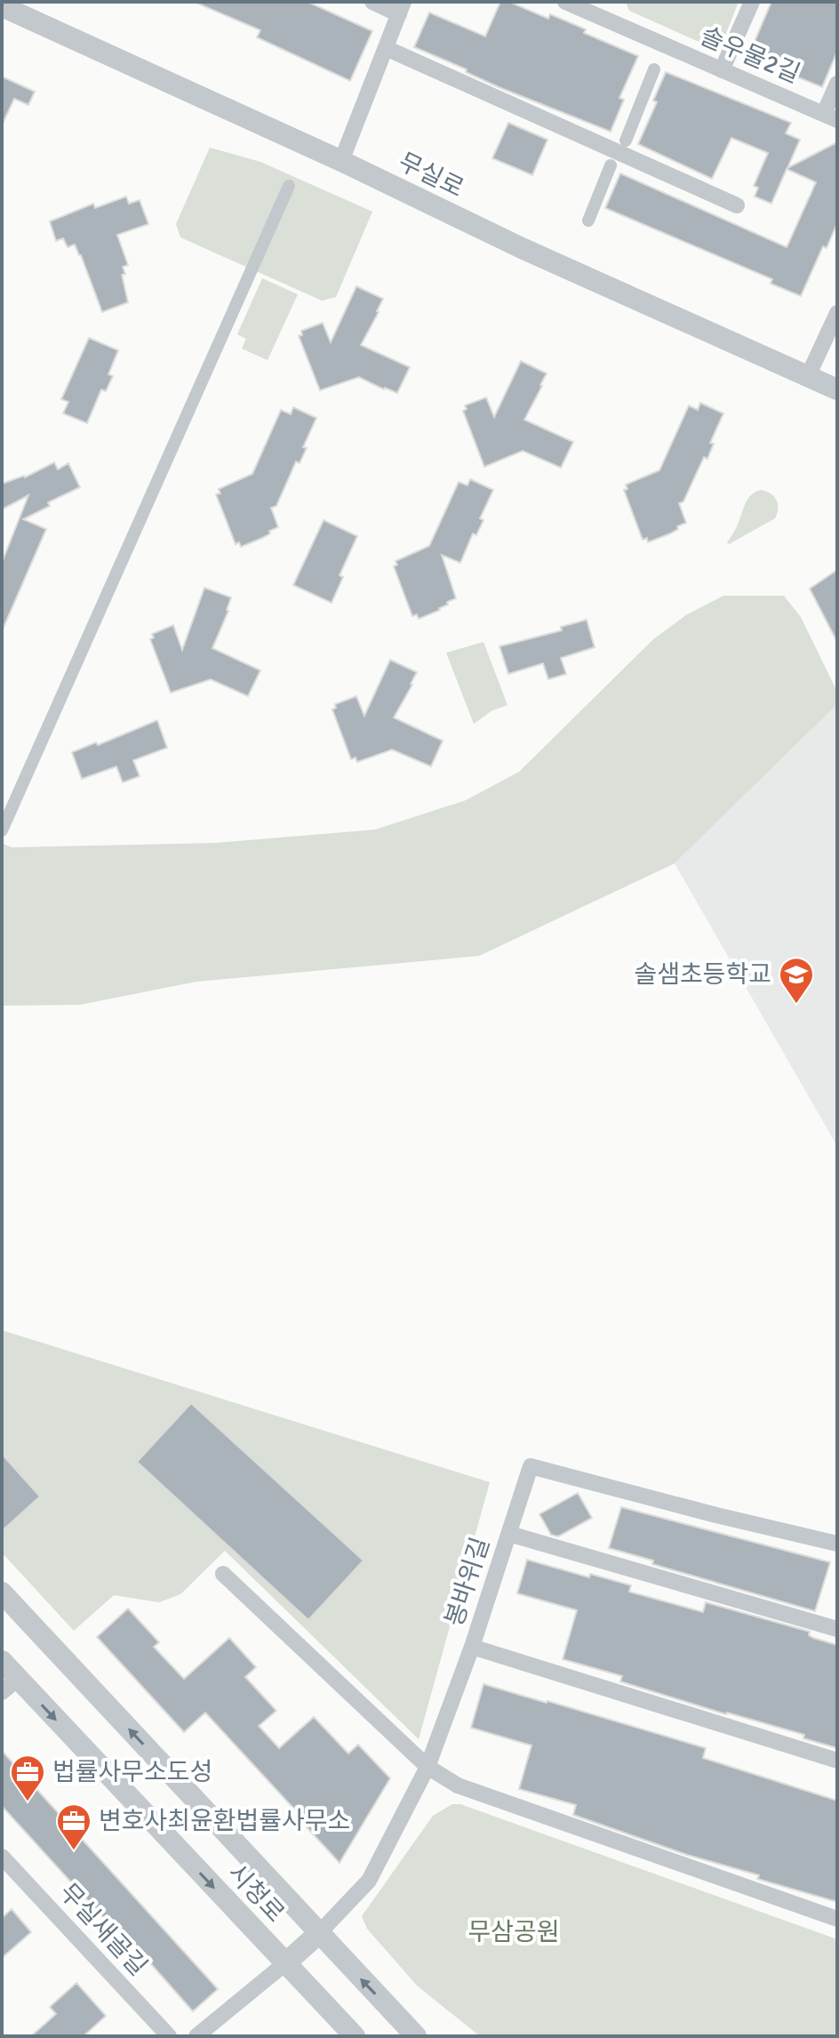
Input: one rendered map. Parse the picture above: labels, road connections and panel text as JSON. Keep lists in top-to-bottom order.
{
  "streets": {
    "street": [
      "솔우물2길",
      "무실로",
      "봉바위길",
      "시청로",
      "무실새골길"
    ]
  },
  "parks": ["무삼공원"],
  "places": {
    "school or university": ["솔샘초등학교"],
    "office": ["법률사무소도성", "변호사최윤환법률사무소"]
  }
}
